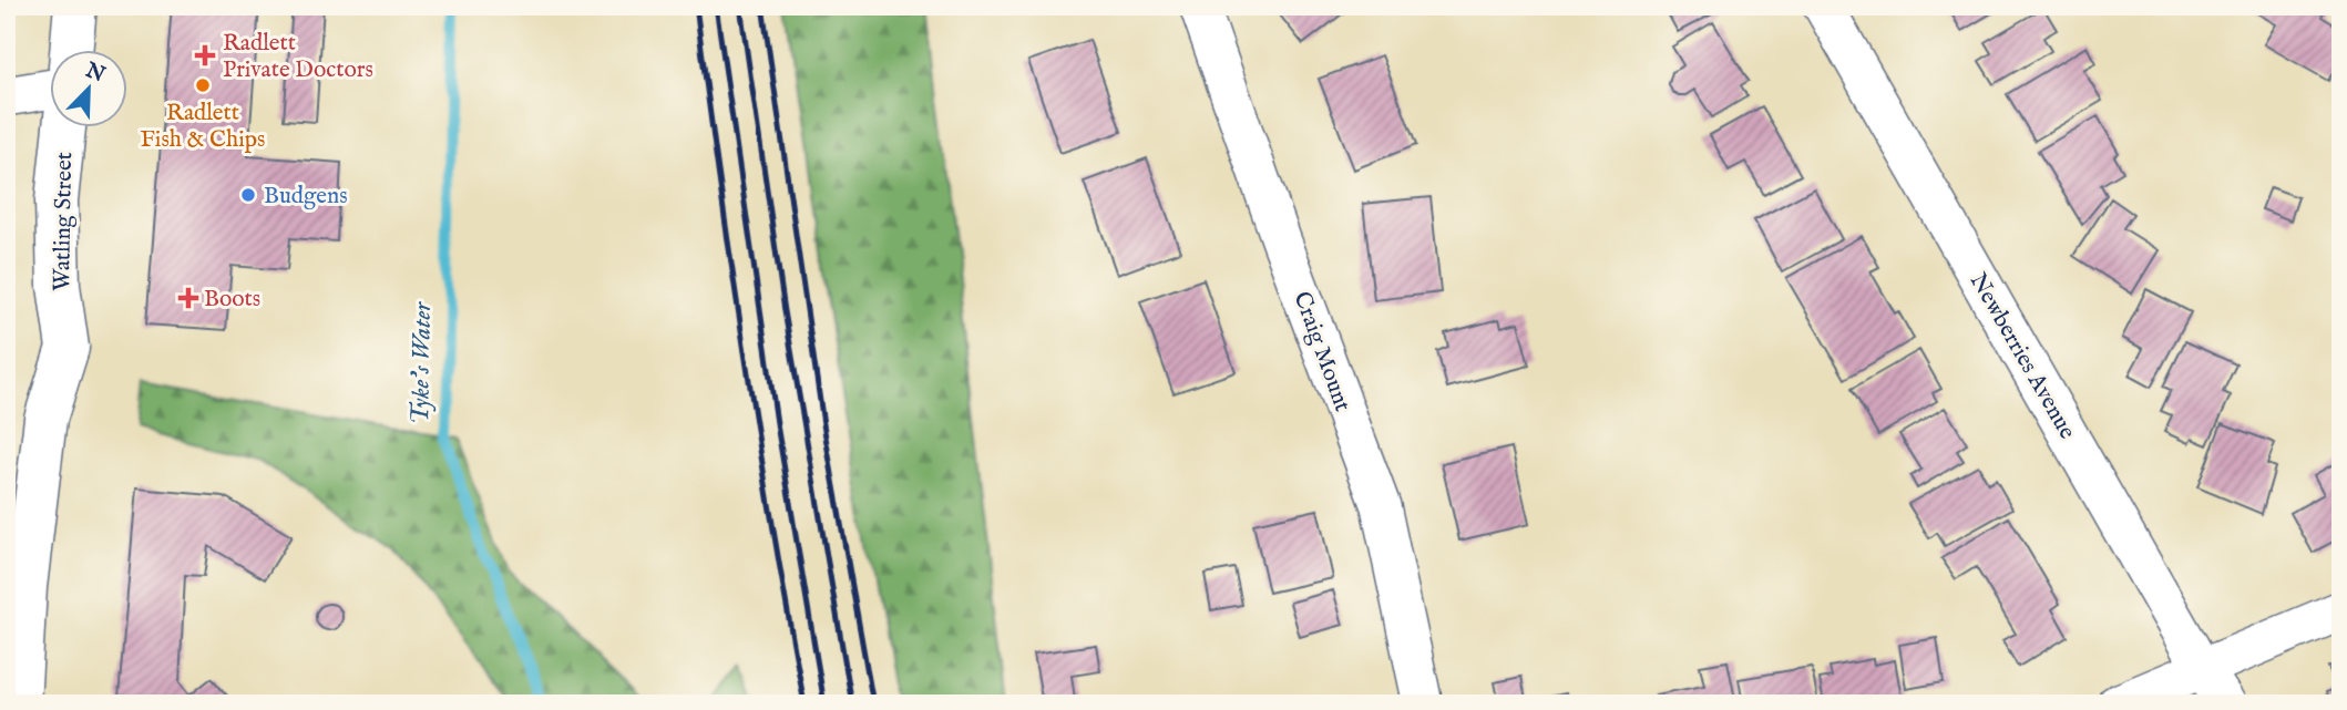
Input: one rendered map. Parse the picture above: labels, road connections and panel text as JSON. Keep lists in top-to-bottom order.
{
  "streets": {
    "main road": ["Watling Street"],
    "street": ["Craig Mount", "Newberries Avenue"]
  },
  "water": ["Tyke's Water"],
  "places": {
    "health": ["Radlett Private Doctors", "Boots"],
    "other": ["Radlett Fish & Chips", "Budgens"]
  },
  "north": "top right"
}
